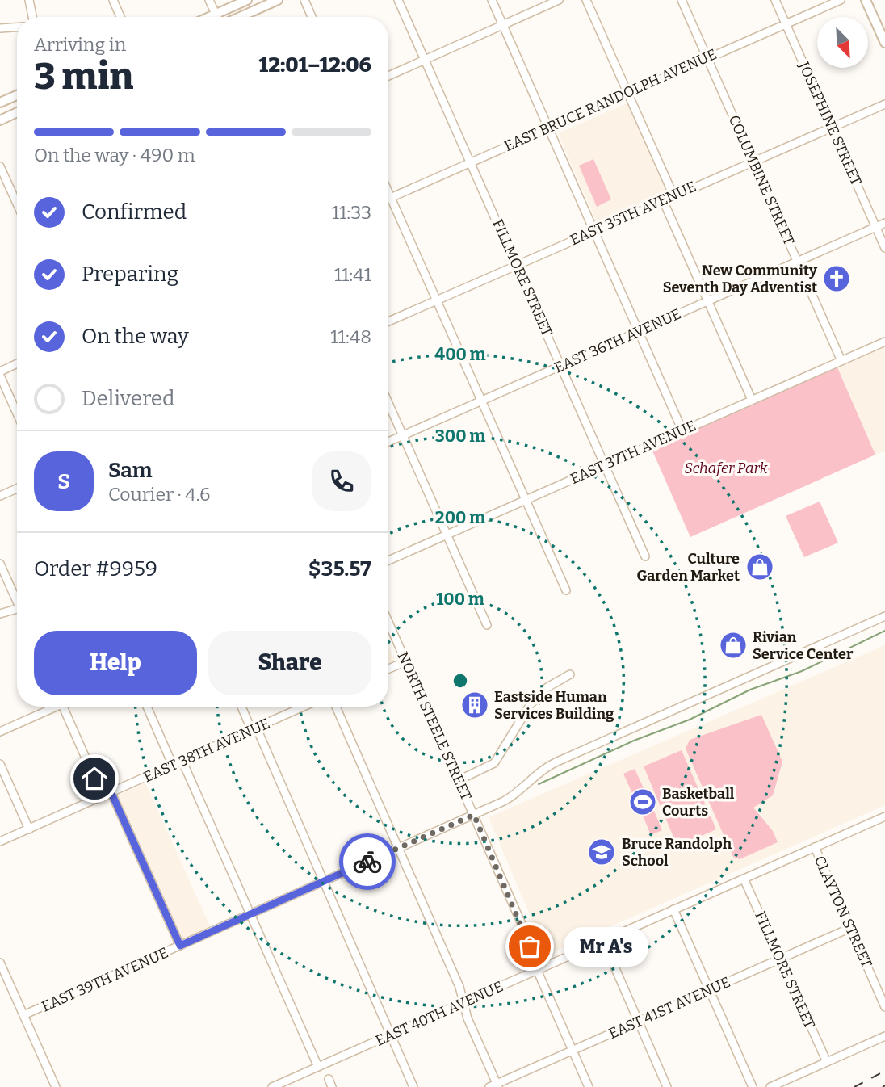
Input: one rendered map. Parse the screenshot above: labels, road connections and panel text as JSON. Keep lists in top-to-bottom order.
{
  "streets": {
    "street": [
      "EAST BRUCE RANDOLPH AVENUE",
      "JOSEPHINE STREET",
      "COLUMBINE STREET",
      "EAST 35TH AVENUE",
      "FILLMORE STREET",
      "EAST 36TH AVENUE",
      "EAST 37TH AVENUE",
      "NORTH STEELE STREET",
      "EAST 38TH AVENUE",
      "CLAYTON STREET",
      "EAST 39TH AVENUE",
      "EAST 41ST AVENUE",
      "EAST 40TH AVENUE"
    ]
  },
  "crossings": [
    ["EAST BRUCE RANDOLPH AVENUE", "JOSEPHINE STREET"],
    ["EAST BRUCE RANDOLPH AVENUE", "COLUMBINE STREET"],
    ["EAST BRUCE RANDOLPH AVENUE", "FILLMORE STREET"],
    ["JOSEPHINE STREET", "EAST 35TH AVENUE"],
    ["JOSEPHINE STREET", "EAST 36TH AVENUE"],
    ["COLUMBINE STREET", "EAST 35TH AVENUE"],
    ["COLUMBINE STREET", "EAST 36TH AVENUE"],
    ["COLUMBINE STREET", "EAST 37TH AVENUE"],
    ["EAST 35TH AVENUE", "FILLMORE STREET"],
    ["FILLMORE STREET", "EAST 36TH AVENUE"],
    ["FILLMORE STREET", "EAST 37TH AVENUE"],
    ["FILLMORE STREET", "EAST 41ST AVENUE"],
    ["FILLMORE STREET", "EAST 40TH AVENUE"],
    ["NORTH STEELE STREET", "EAST 39TH AVENUE"],
    ["NORTH STEELE STREET", "EAST 41ST AVENUE"],
    ["NORTH STEELE STREET", "EAST 40TH AVENUE"],
    ["CLAYTON STREET", "EAST 41ST AVENUE"],
    ["CLAYTON STREET", "EAST 40TH AVENUE"]
  ],
  "parks": ["Schafer Park"],
  "places": {
    "church": ["New Community Seventh Day Adventist"],
    "shop": ["Culture Garden Market", "Rivian Service Center"],
    "building": ["Eastside Human Services Building"],
    "sports": ["Basketball Courts"],
    "school or university": ["Bruce Randolph School"],
    "other": ["Mr A's"]
  },
  "north": "bottom right",
  "page": {
    "heading": ["3 min", "Arriving in", "12:01–12:06"],
    "panel": [
      "Sam",
      "Courier · 4.6",
      "Order #9959",
      "$35.57"
    ],
    "bar": "On the way · 490 m",
    "list": [
      ["Confirmed", "11:33"],
      ["Preparing", "11:41"],
      ["On the way", "11:48"],
      "Delivered"
    ],
    "round": "S",
    "buttons": ["Help", "Share"],
    "bubble": "Mr A's"
  },
  "rings": [
    "400 m",
    "300 m",
    "200 m",
    "100 m"
  ]
}
